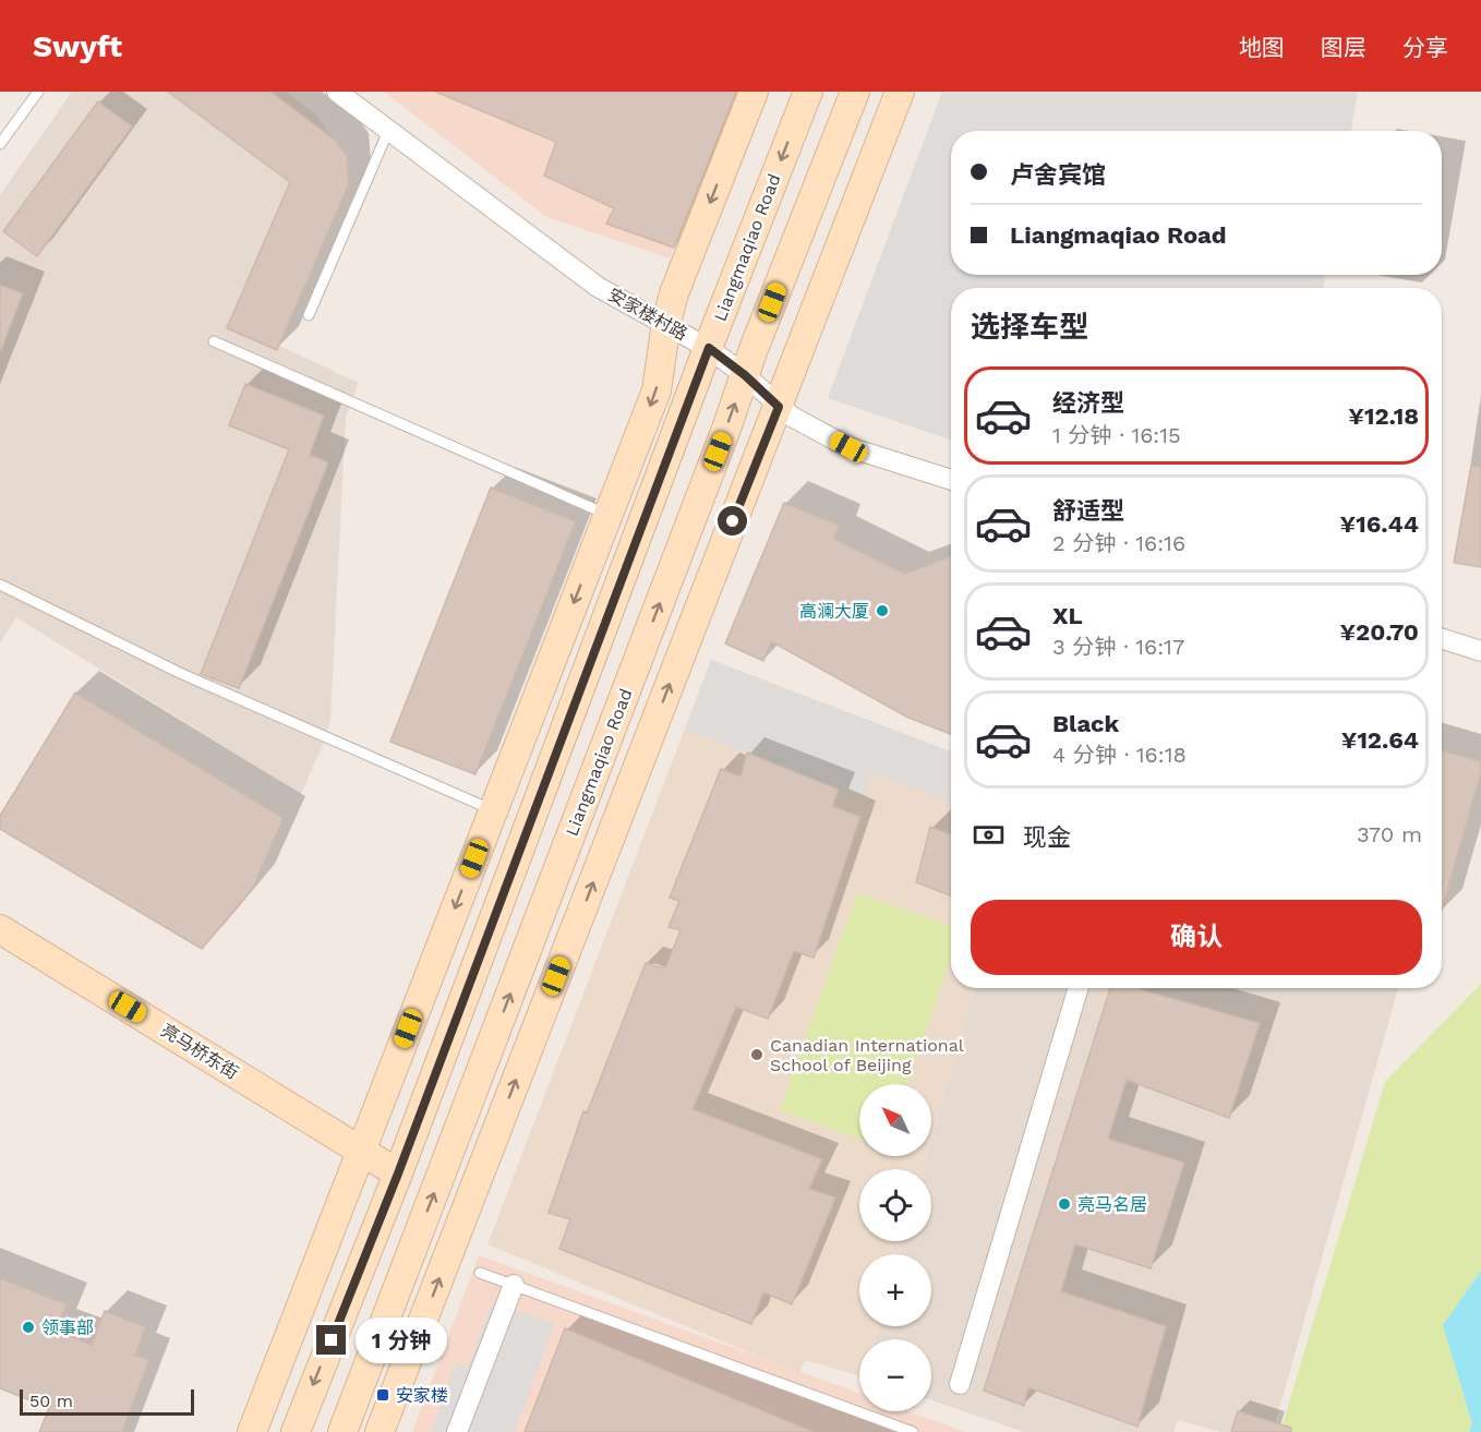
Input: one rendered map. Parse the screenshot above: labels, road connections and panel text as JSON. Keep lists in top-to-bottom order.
{
  "streets": {
    "street": ["Liangmaqiao Road", "安家楼村路", "亮马桥东街"]
  },
  "crossings": [
    ["Liangmaqiao Road", "安家楼村路"],
    ["Liangmaqiao Road", "亮马桥东街"]
  ],
  "places": {
    "other": [
      "高澜大厦",
      "Canadian International School of Beijing",
      "亮马名居",
      "领事部"
    ],
    "transit": ["安家楼"]
  },
  "scale_bar": "50 m",
  "north": "top left",
  "page": {
    "header": "Swyft",
    "nav": ["地图", "图层", "分享"],
    "banner": ["卢舍宾馆", "Liangmaqiao Road"],
    "heading": "选择车型",
    "list": [
      {
        "name": "经济型",
        "note": "1 分钟 · 16:15",
        "value": "¥12.18"
      },
      {
        "name": "舒适型",
        "note": "2 分钟 · 16:16",
        "value": "¥16.44"
      },
      {
        "name": "XL",
        "note": "3 分钟 · 16:17",
        "value": "¥20.70"
      },
      {
        "name": "Black",
        "note": "4 分钟 · 16:18",
        "value": "¥12.64"
      }
    ],
    "pay": ["现金", "370 m"],
    "buttons": "确认",
    "map_buttons": ["+", "−"],
    "bubble": "1 分钟",
    "scale": "50 m"
  }
}
